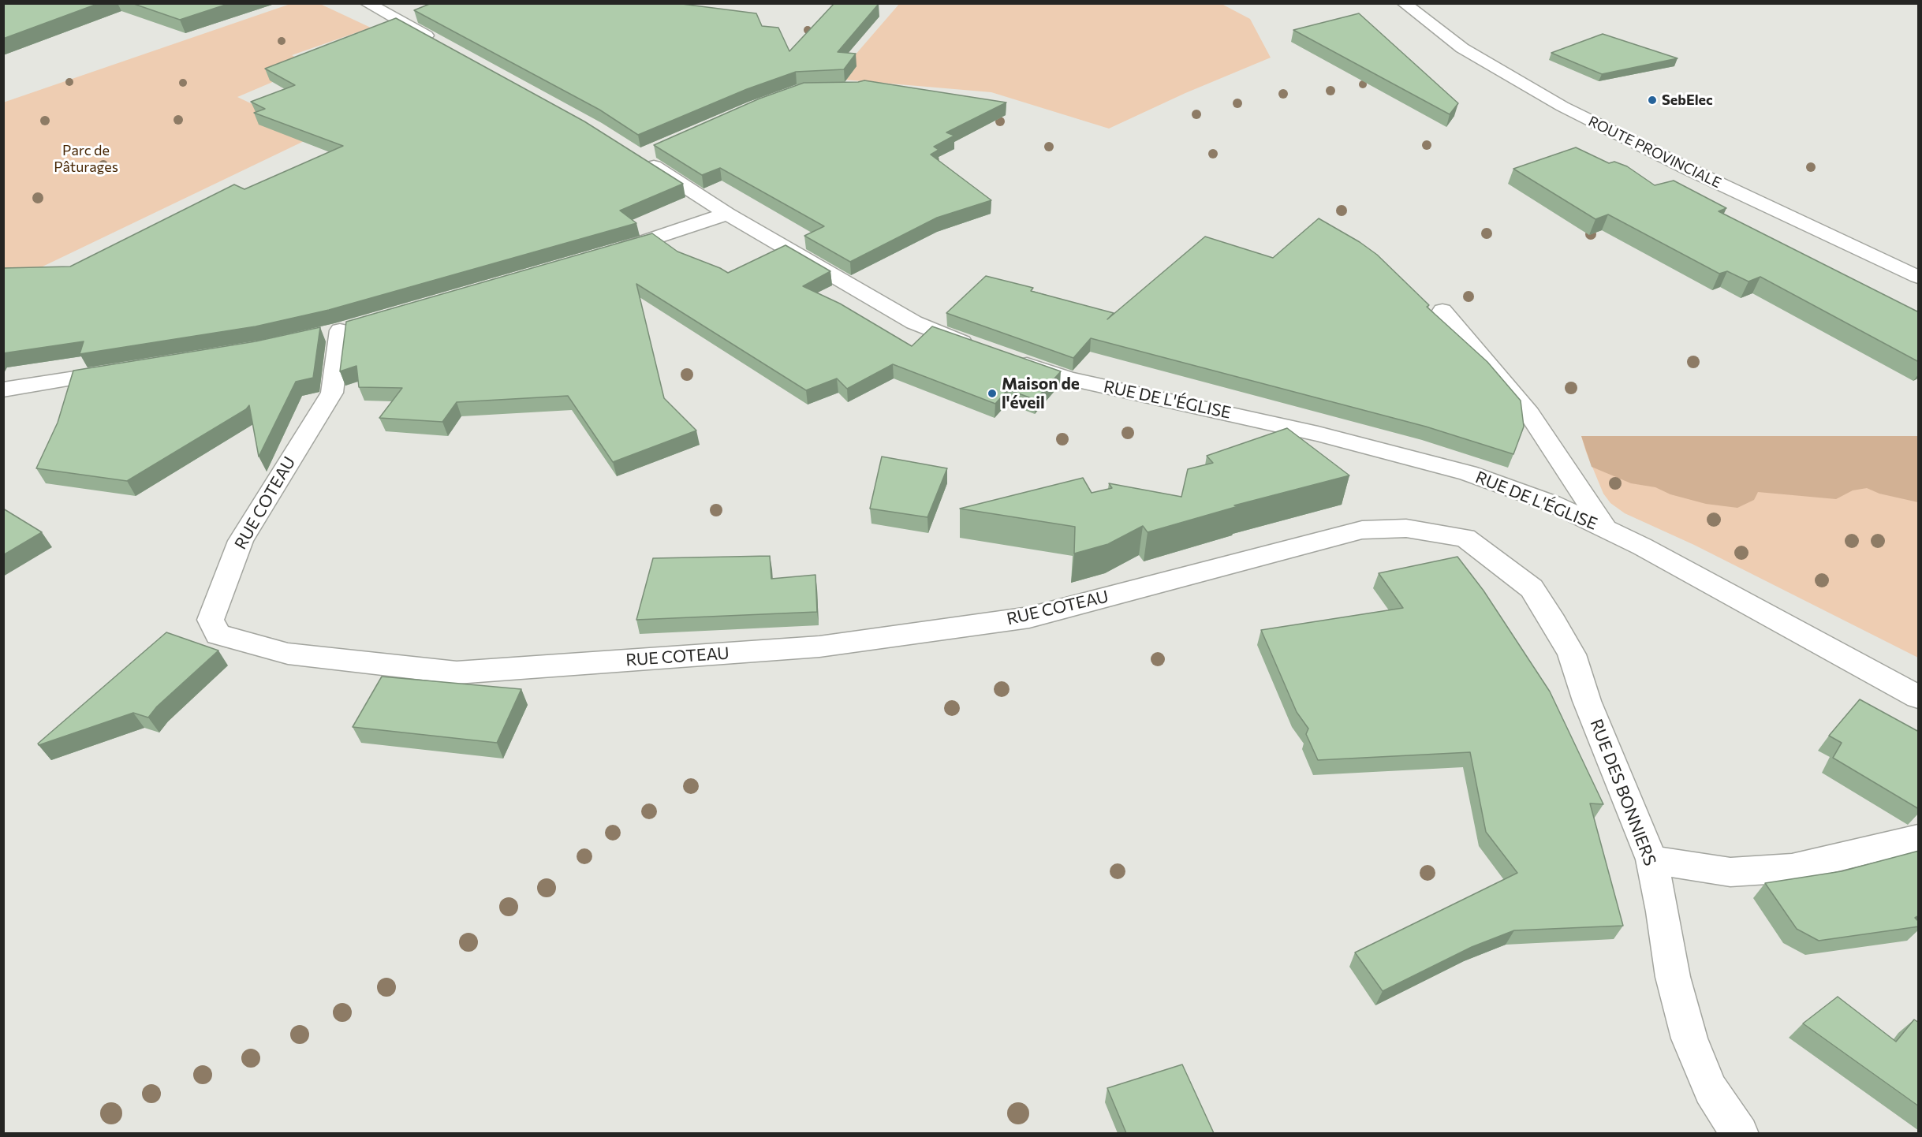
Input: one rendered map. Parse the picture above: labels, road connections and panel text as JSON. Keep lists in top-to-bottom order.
{
  "streets": {
    "street": [
      "ROUTE PROVINCIALE",
      "RUE DE L'ÉGLISE",
      "RUE COTEAU",
      "RUE DES BONNIERS"
    ]
  },
  "crossings": [
    ["RUE COTEAU", "RUE DES BONNIERS"]
  ],
  "parks": ["Parc de Pâturages"],
  "places": ["SebElec", "Maison de l'éveil"]
}
